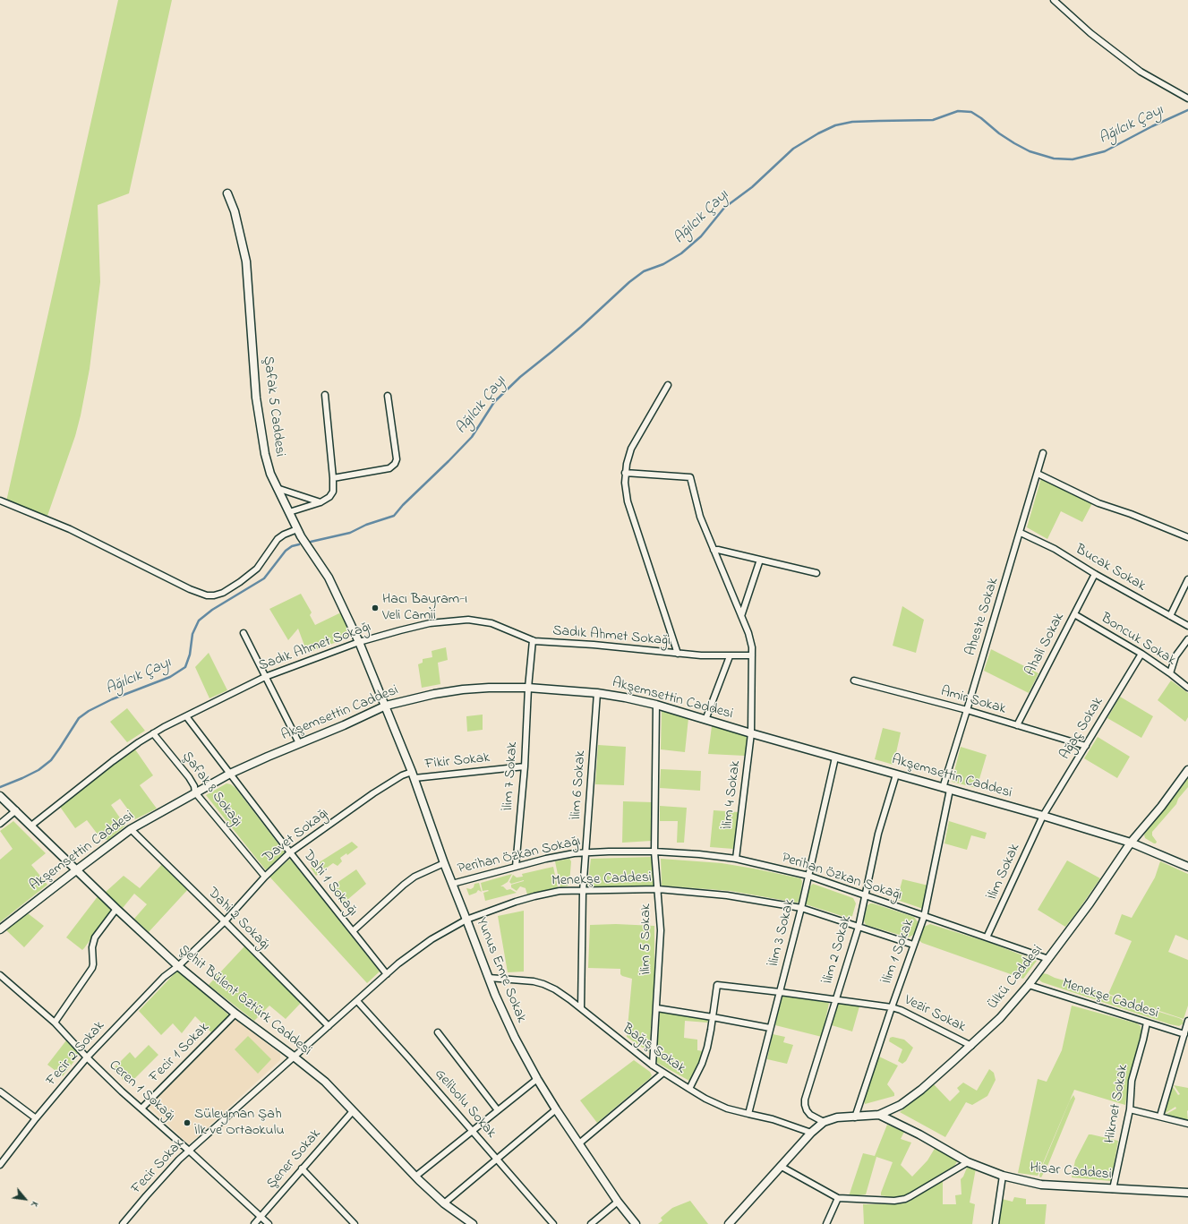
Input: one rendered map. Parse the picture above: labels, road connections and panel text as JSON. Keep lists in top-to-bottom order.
{
  "streets": {
    "street": [
      "Şafak 5 Caddesi",
      "Bucak Sokak",
      "Aheste Sokak",
      "Sadık Ahmet Sokağı",
      "Boncuk Sokak",
      "Ahali Sokak",
      "Akşemsettin Caddesi",
      "Amir Sokak",
      "Ağaç Sokak",
      "Fikir Sokak",
      "İlim 7 Sokak",
      "İlim 6 Sokak",
      "Şafak 8 Sokağı",
      "İlim 4 Sokak",
      "Davet Sokağı",
      "Perihan Özkan Sokağı",
      "İlim Sokak",
      "Menekşe Caddesi",
      "Dahi 1 Sokağı",
      "Dahi 2 Sokağı",
      "İlim 3 Sokak",
      "İlim 5 Sokak",
      "İlim 2 Sokak",
      "İlim 1 Sokak",
      "Yunus Emre Sokak",
      "Ülkü Caddesi",
      "Şehit Bülent Öztürk Caddesi",
      "Vezir Sokak",
      "Bağış Sokak",
      "Fecir 1 Sokak",
      "Fecir 2 Sokak",
      "Ceren 1 Sokağı",
      "Gelibolu Sokak",
      "Hikmet Sokak",
      "Şener Sokak",
      "Fecir Sokak",
      "Hisar Caddesi"
    ]
  },
  "crossings": [
    ["Şafak 5 Caddesi", "Sadık Ahmet Sokağı"],
    ["Şafak 5 Caddesi", "Akşemsettin Caddesi"],
    ["Şafak 5 Caddesi", "Yunus Emre Sokak"],
    ["Bucak Sokak", "Aheste Sokak"],
    ["Bucak Sokak", "Ahali Sokak"],
    ["Aheste Sokak", "Akşemsettin Caddesi"],
    ["Aheste Sokak", "Amir Sokak"],
    ["Aheste Sokak", "İlim 1 Sokak"],
    ["Sadık Ahmet Sokağı", "İlim 7 Sokak"],
    ["Sadık Ahmet Sokağı", "Şafak 8 Sokağı"],
    ["Sadık Ahmet Sokağı", "İlim 4 Sokak"],
    ["Sadık Ahmet Sokağı", "Dahi 1 Sokağı"],
    ["Sadık Ahmet Sokağı", "Şehit Bülent Öztürk Caddesi"],
    ["Boncuk Sokak", "Ahali Sokak"],
    ["Boncuk Sokak", "Ağaç Sokak"],
    ["Ahali Sokak", "Amir Sokak"],
    ["Akşemsettin Caddesi", "Ağaç Sokak"],
    ["Akşemsettin Caddesi", "İlim 7 Sokak"],
    ["Akşemsettin Caddesi", "İlim 6 Sokak"],
    ["Akşemsettin Caddesi", "Şafak 8 Sokağı"],
    ["Akşemsettin Caddesi", "İlim 4 Sokak"],
    ["Akşemsettin Caddesi", "İlim Sokak"],
    ["Akşemsettin Caddesi", "Dahi 1 Sokağı"],
    ["Akşemsettin Caddesi", "Dahi 2 Sokağı"],
    ["Akşemsettin Caddesi", "İlim 3 Sokak"],
    ["Akşemsettin Caddesi", "İlim 5 Sokak"],
    ["Akşemsettin Caddesi", "İlim 2 Sokak"],
    ["Akşemsettin Caddesi", "İlim 1 Sokak"],
    ["Akşemsettin Caddesi", "Yunus Emre Sokak"],
    ["Akşemsettin Caddesi", "Ülkü Caddesi"],
    ["Akşemsettin Caddesi", "Şehit Bülent Öztürk Caddesi"],
    ["Amir Sokak", "Ağaç Sokak"],
    ["Ağaç Sokak", "İlim Sokak"],
    ["Fikir Sokak", "İlim 7 Sokak"],
    ["Fikir Sokak", "Davet Sokağı"],
    ["Fikir Sokak", "Yunus Emre Sokak"],
    ["İlim 7 Sokak", "Perihan Özkan Sokağı"],
    ["İlim 6 Sokak", "Perihan Özkan Sokağı"],
    ["İlim 6 Sokak", "Menekşe Caddesi"],
    ["İlim 6 Sokak", "Bağış Sokak"],
    ["Şafak 8 Sokağı", "Davet Sokağı"],
    ["İlim 4 Sokak", "Perihan Özkan Sokağı"],
    ["Davet Sokağı", "Dahi 1 Sokağı"],
    ["Davet Sokağı", "Dahi 2 Sokağı"],
    ["Davet Sokağı", "Yunus Emre Sokak"],
    ["Davet Sokağı", "Şehit Bülent Öztürk Caddesi"],
    ["Davet Sokağı", "Fecir 2 Sokak"],
    ["Perihan Özkan Sokağı", "İlim Sokak"],
    ["Perihan Özkan Sokağı", "İlim 3 Sokak"],
    ["Perihan Özkan Sokağı", "İlim 5 Sokak"],
    ["Perihan Özkan Sokağı", "İlim 2 Sokak"],
    ["Perihan Özkan Sokağı", "İlim 1 Sokak"],
    ["Perihan Özkan Sokağı", "Yunus Emre Sokak"],
    ["Perihan Özkan Sokağı", "Ülkü Caddesi"],
    ["Menekşe Caddesi", "Dahi 1 Sokağı"],
    ["Menekşe Caddesi", "Dahi 2 Sokağı"],
    ["Menekşe Caddesi", "İlim 3 Sokak"],
    ["Menekşe Caddesi", "İlim 5 Sokak"],
    ["Menekşe Caddesi", "İlim 2 Sokak"],
    ["Menekşe Caddesi", "İlim 1 Sokak"],
    ["Menekşe Caddesi", "Yunus Emre Sokak"],
    ["Menekşe Caddesi", "Ülkü Caddesi"],
    ["Menekşe Caddesi", "Şehit Bülent Öztürk Caddesi"],
    ["Menekşe Caddesi", "Gelibolu Sokak"],
    ["Menekşe Caddesi", "Hikmet Sokak"],
    ["Menekşe Caddesi", "Fecir Sokak"],
    ["İlim 3 Sokak", "Vezir Sokak"],
    ["İlim 3 Sokak", "Bağış Sokak"],
    ["İlim 5 Sokak", "Bağış Sokak"],
    ["İlim 2 Sokak", "Ülkü Caddesi"],
    ["İlim 2 Sokak", "Vezir Sokak"],
    ["İlim 1 Sokak", "Ülkü Caddesi"],
    ["İlim 1 Sokak", "Vezir Sokak"],
    ["Yunus Emre Sokak", "Bağış Sokak"],
    ["Ülkü Caddesi", "Vezir Sokak"],
    ["Ülkü Caddesi", "Bağış Sokak"],
    ["Ülkü Caddesi", "Hisar Caddesi"],
    ["Şehit Bülent Öztürk Caddesi", "Fecir 1 Sokak"],
    ["Şehit Bülent Öztürk Caddesi", "Fecir 2 Sokak"],
    ["Şehit Bülent Öztürk Caddesi", "Şener Sokak"],
    ["Şehit Bülent Öztürk Caddesi", "Fecir Sokak"],
    ["Fecir 1 Sokak", "Ceren 1 Sokağı"],
    ["Fecir 2 Sokak", "Ceren 1 Sokağı"],
    ["Ceren 1 Sokağı", "Şener Sokak"],
    ["Ceren 1 Sokağı", "Fecir Sokak"],
    ["Hikmet Sokak", "Hisar Caddesi"]
  ],
  "water": ["Ağılcık Çayı"],
  "places": ["Hacı Bayram-ı Veli Camii", "Süleyman Şah İlk ve Ortaokulu"],
  "north": "bottom right"
}
